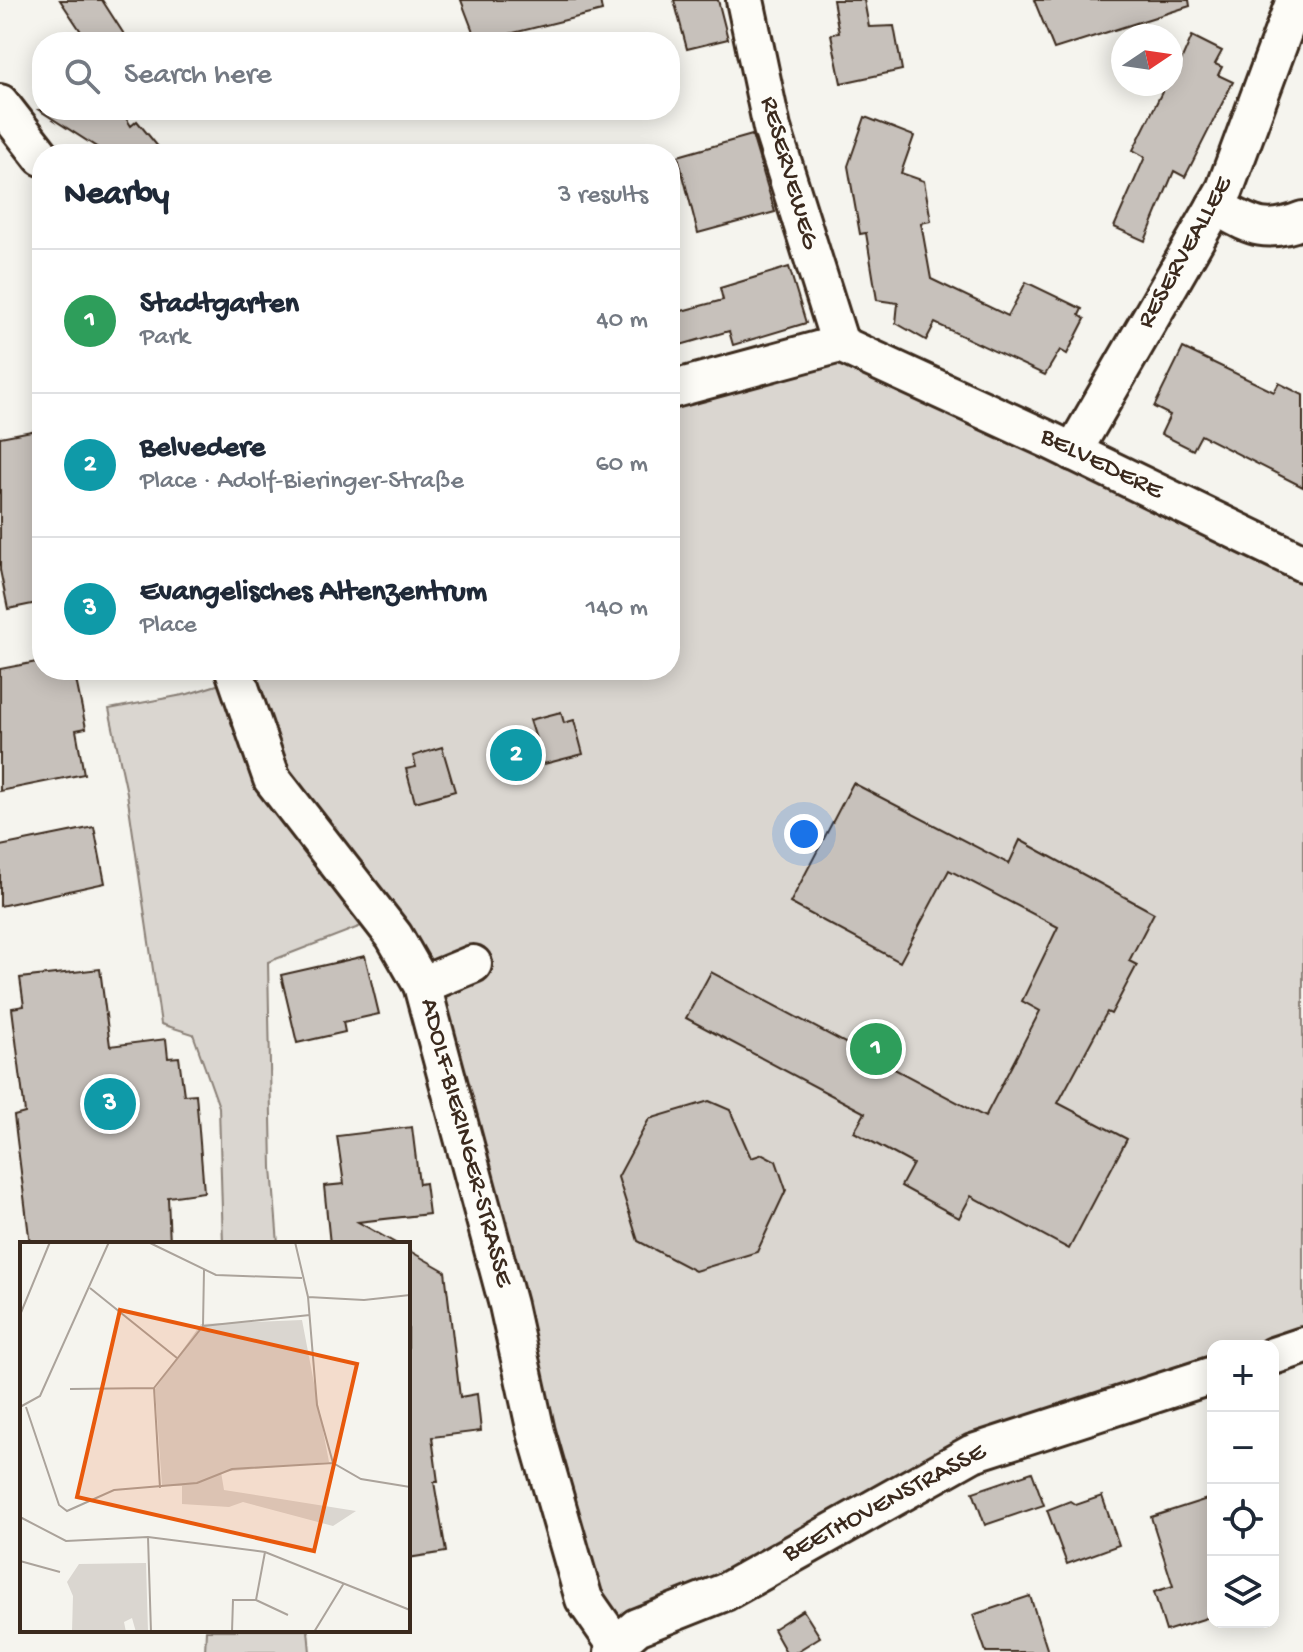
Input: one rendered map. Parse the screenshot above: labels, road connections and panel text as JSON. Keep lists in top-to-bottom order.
{
  "streets": {
    "street": [
      "RESERVEWEG",
      "RESERVEALLEE",
      "BELVEDERE",
      "ADOLF-BIERINGER-STRASSE",
      "BEETHOVENSTRASSE"
    ]
  },
  "crossings": [
    ["RESERVEWEG", "BELVEDERE"],
    ["RESERVEALLEE", "BELVEDERE"],
    ["ADOLF-BIERINGER-STRASSE", "BEETHOVENSTRASSE"]
  ],
  "north": "right",
  "page": {
    "search": "Search here",
    "heading": ["Nearby", "3 results"],
    "list": [
      {
        "mark": "1",
        "name": "Stadtgarten",
        "note": "Park",
        "value": "40 m"
      },
      {
        "mark": "2",
        "name": "Belvedere",
        "note": "Place · Adolf-Bieringer-Straße",
        "value": "60 m"
      },
      {
        "mark": "3",
        "name": "Evangelisches Altenzentrum",
        "note": "Place",
        "value": "140 m"
      }
    ],
    "pins": ["2", "1", "3"],
    "map_buttons": ["+", "−"]
  }
}
